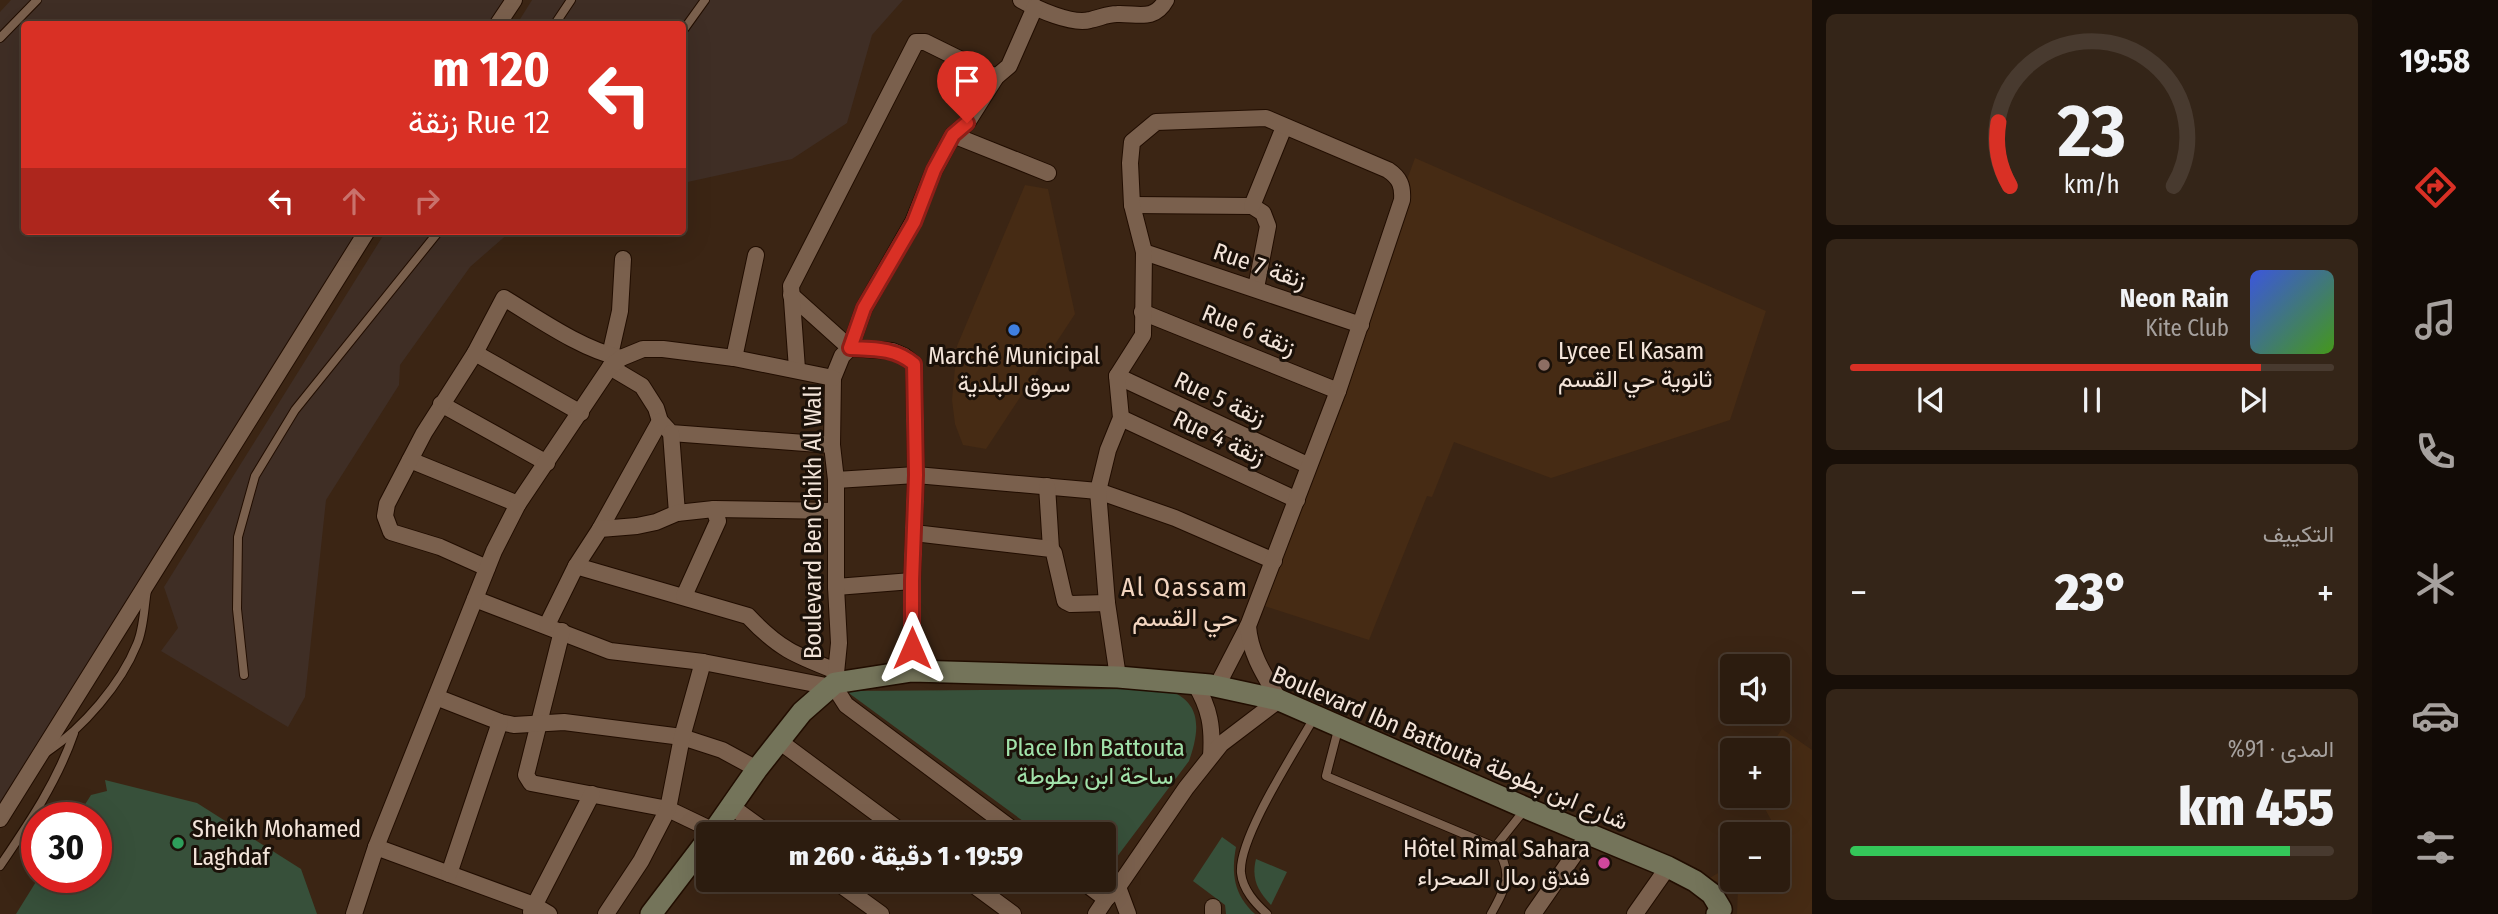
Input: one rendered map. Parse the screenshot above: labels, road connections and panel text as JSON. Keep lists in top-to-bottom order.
{
  "streets": {
    "street": [
      "Rue 7 زنقة",
      "Rue 6 زنقة",
      "Rue 5 زنقة",
      "Rue 4 زنقة",
      "Boulevard Ben Chikh Al Wali",
      "Boulevard Ibn Battouta شارع ابن بطوطة"
    ]
  },
  "crossings": [
    ["Boulevard Ben Chikh Al Wali", "Boulevard Ibn Battouta شارع ابن بطوطة"]
  ],
  "districts": ["Al Qassam حي القسم"],
  "parks": ["Place Ibn Battouta ساحة ابن بطوطة"],
  "places": [
    "Marché Municipal سوق البلدية",
    "Lycee El Kasam ثانوية حي القسم",
    "Sheikh Mohamed Laghdaf",
    "Hôtel Rimal Sahara فندق رمال الصحراء"
  ],
  "page": {
    "tabs": "19:58",
    "turn": ["120 m", "Rue 12 زنقة"],
    "song": ["Neon Rain", "Kite Club"],
    "tile": [
      "التكييف",
      ["المدى · 91%", "455 km"]
    ],
    "heat": ["−", "23°", "+"],
    "map_buttons": ["+", "−"],
    "limit": "30",
    "trip": "19:59 · 1 دقيقة · 260 m",
    "gauge": ["23", "km/h"]
  }
}
